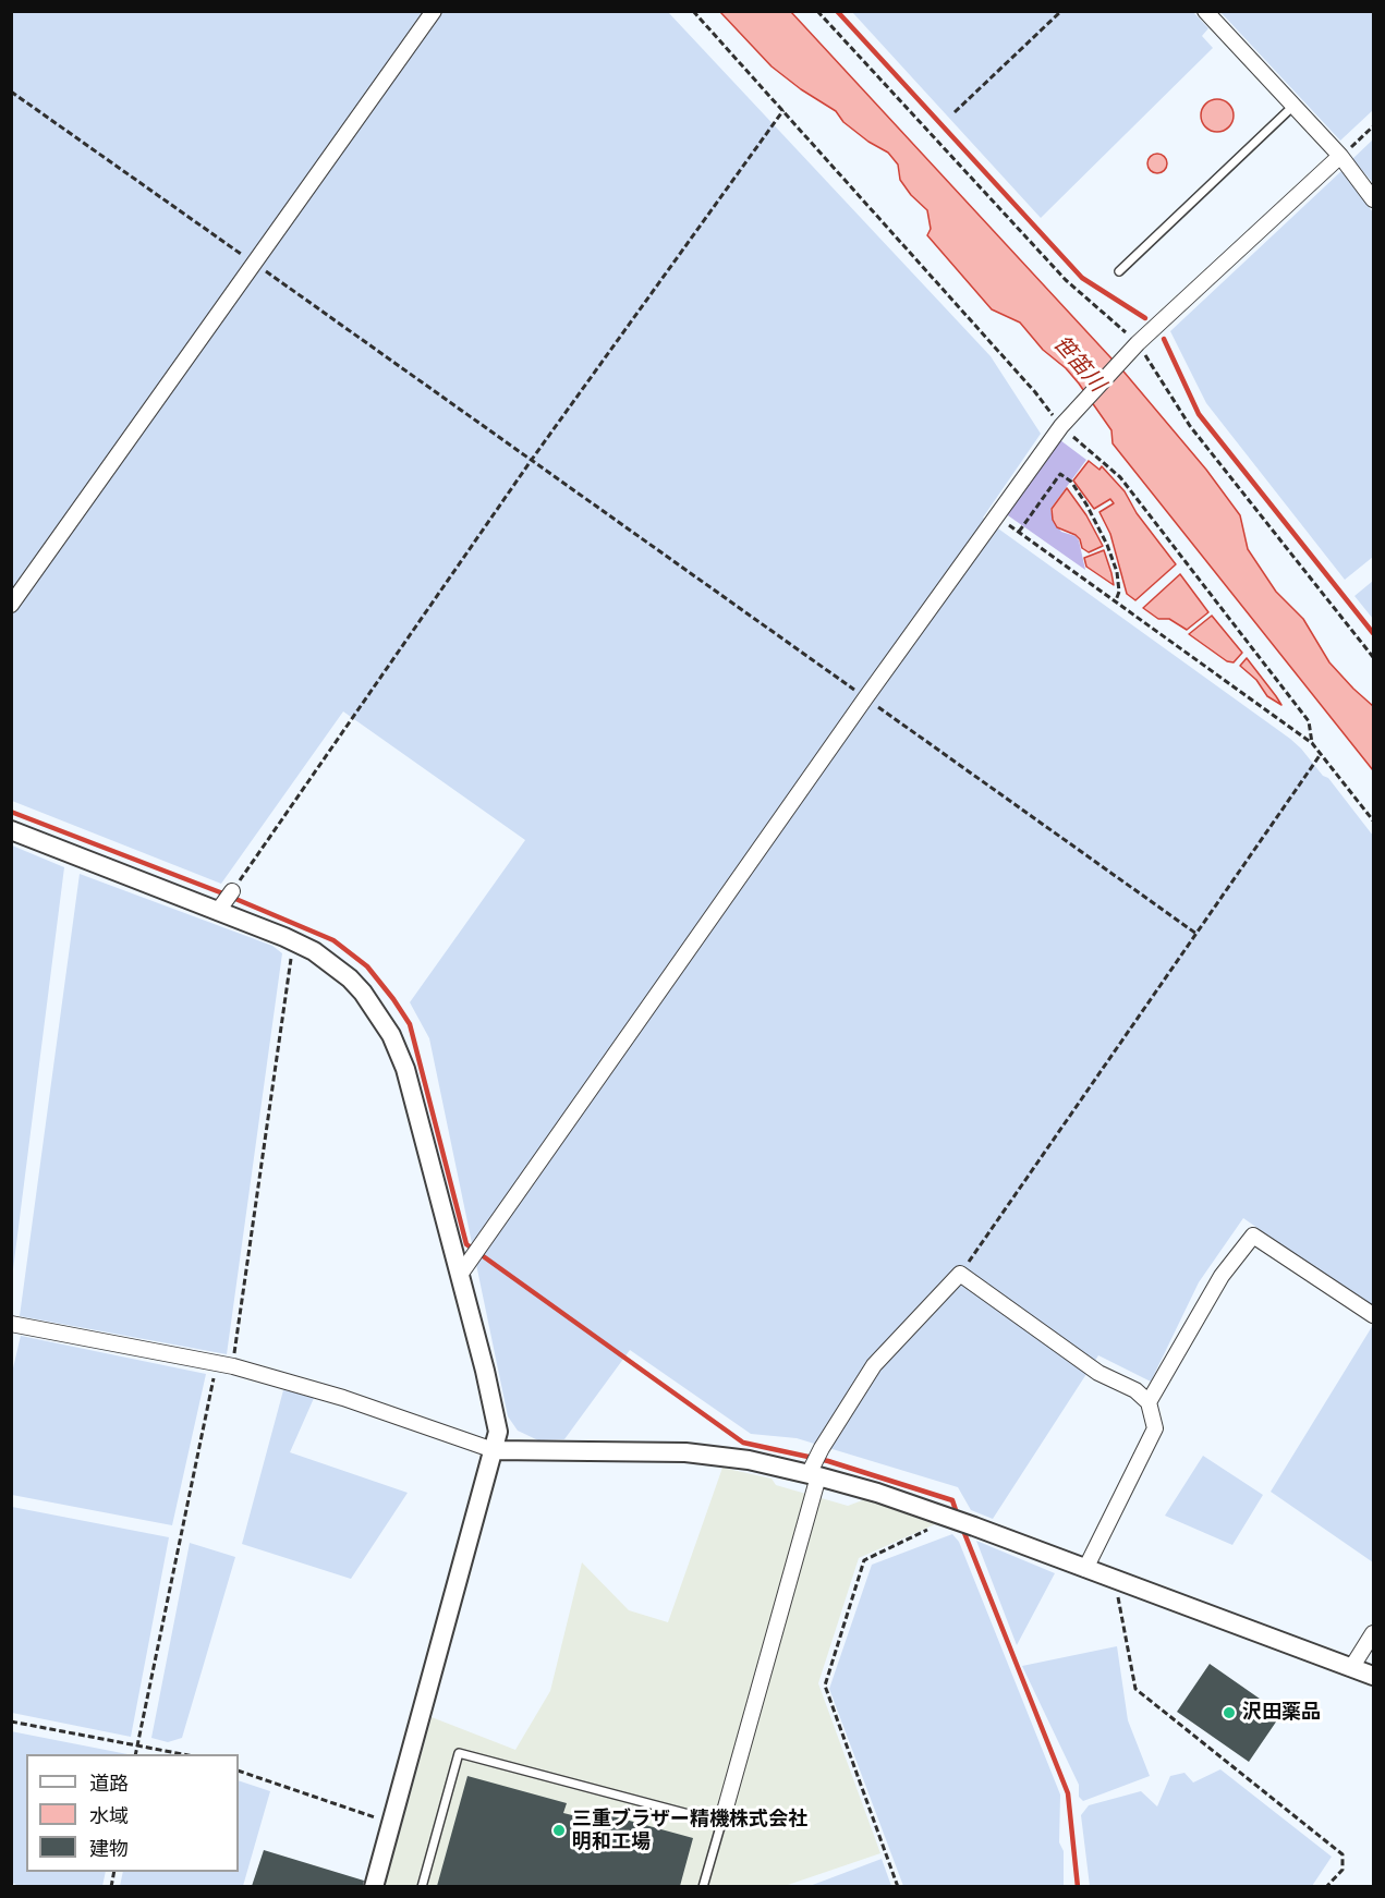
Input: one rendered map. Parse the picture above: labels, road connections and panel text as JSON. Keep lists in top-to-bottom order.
{
  "water": ["笹笛川"],
  "places": ["沢田薬品", "三重ブラザー精機株式会社 明和工場"],
  "legend": ["道路", "水域", "建物"]
}
